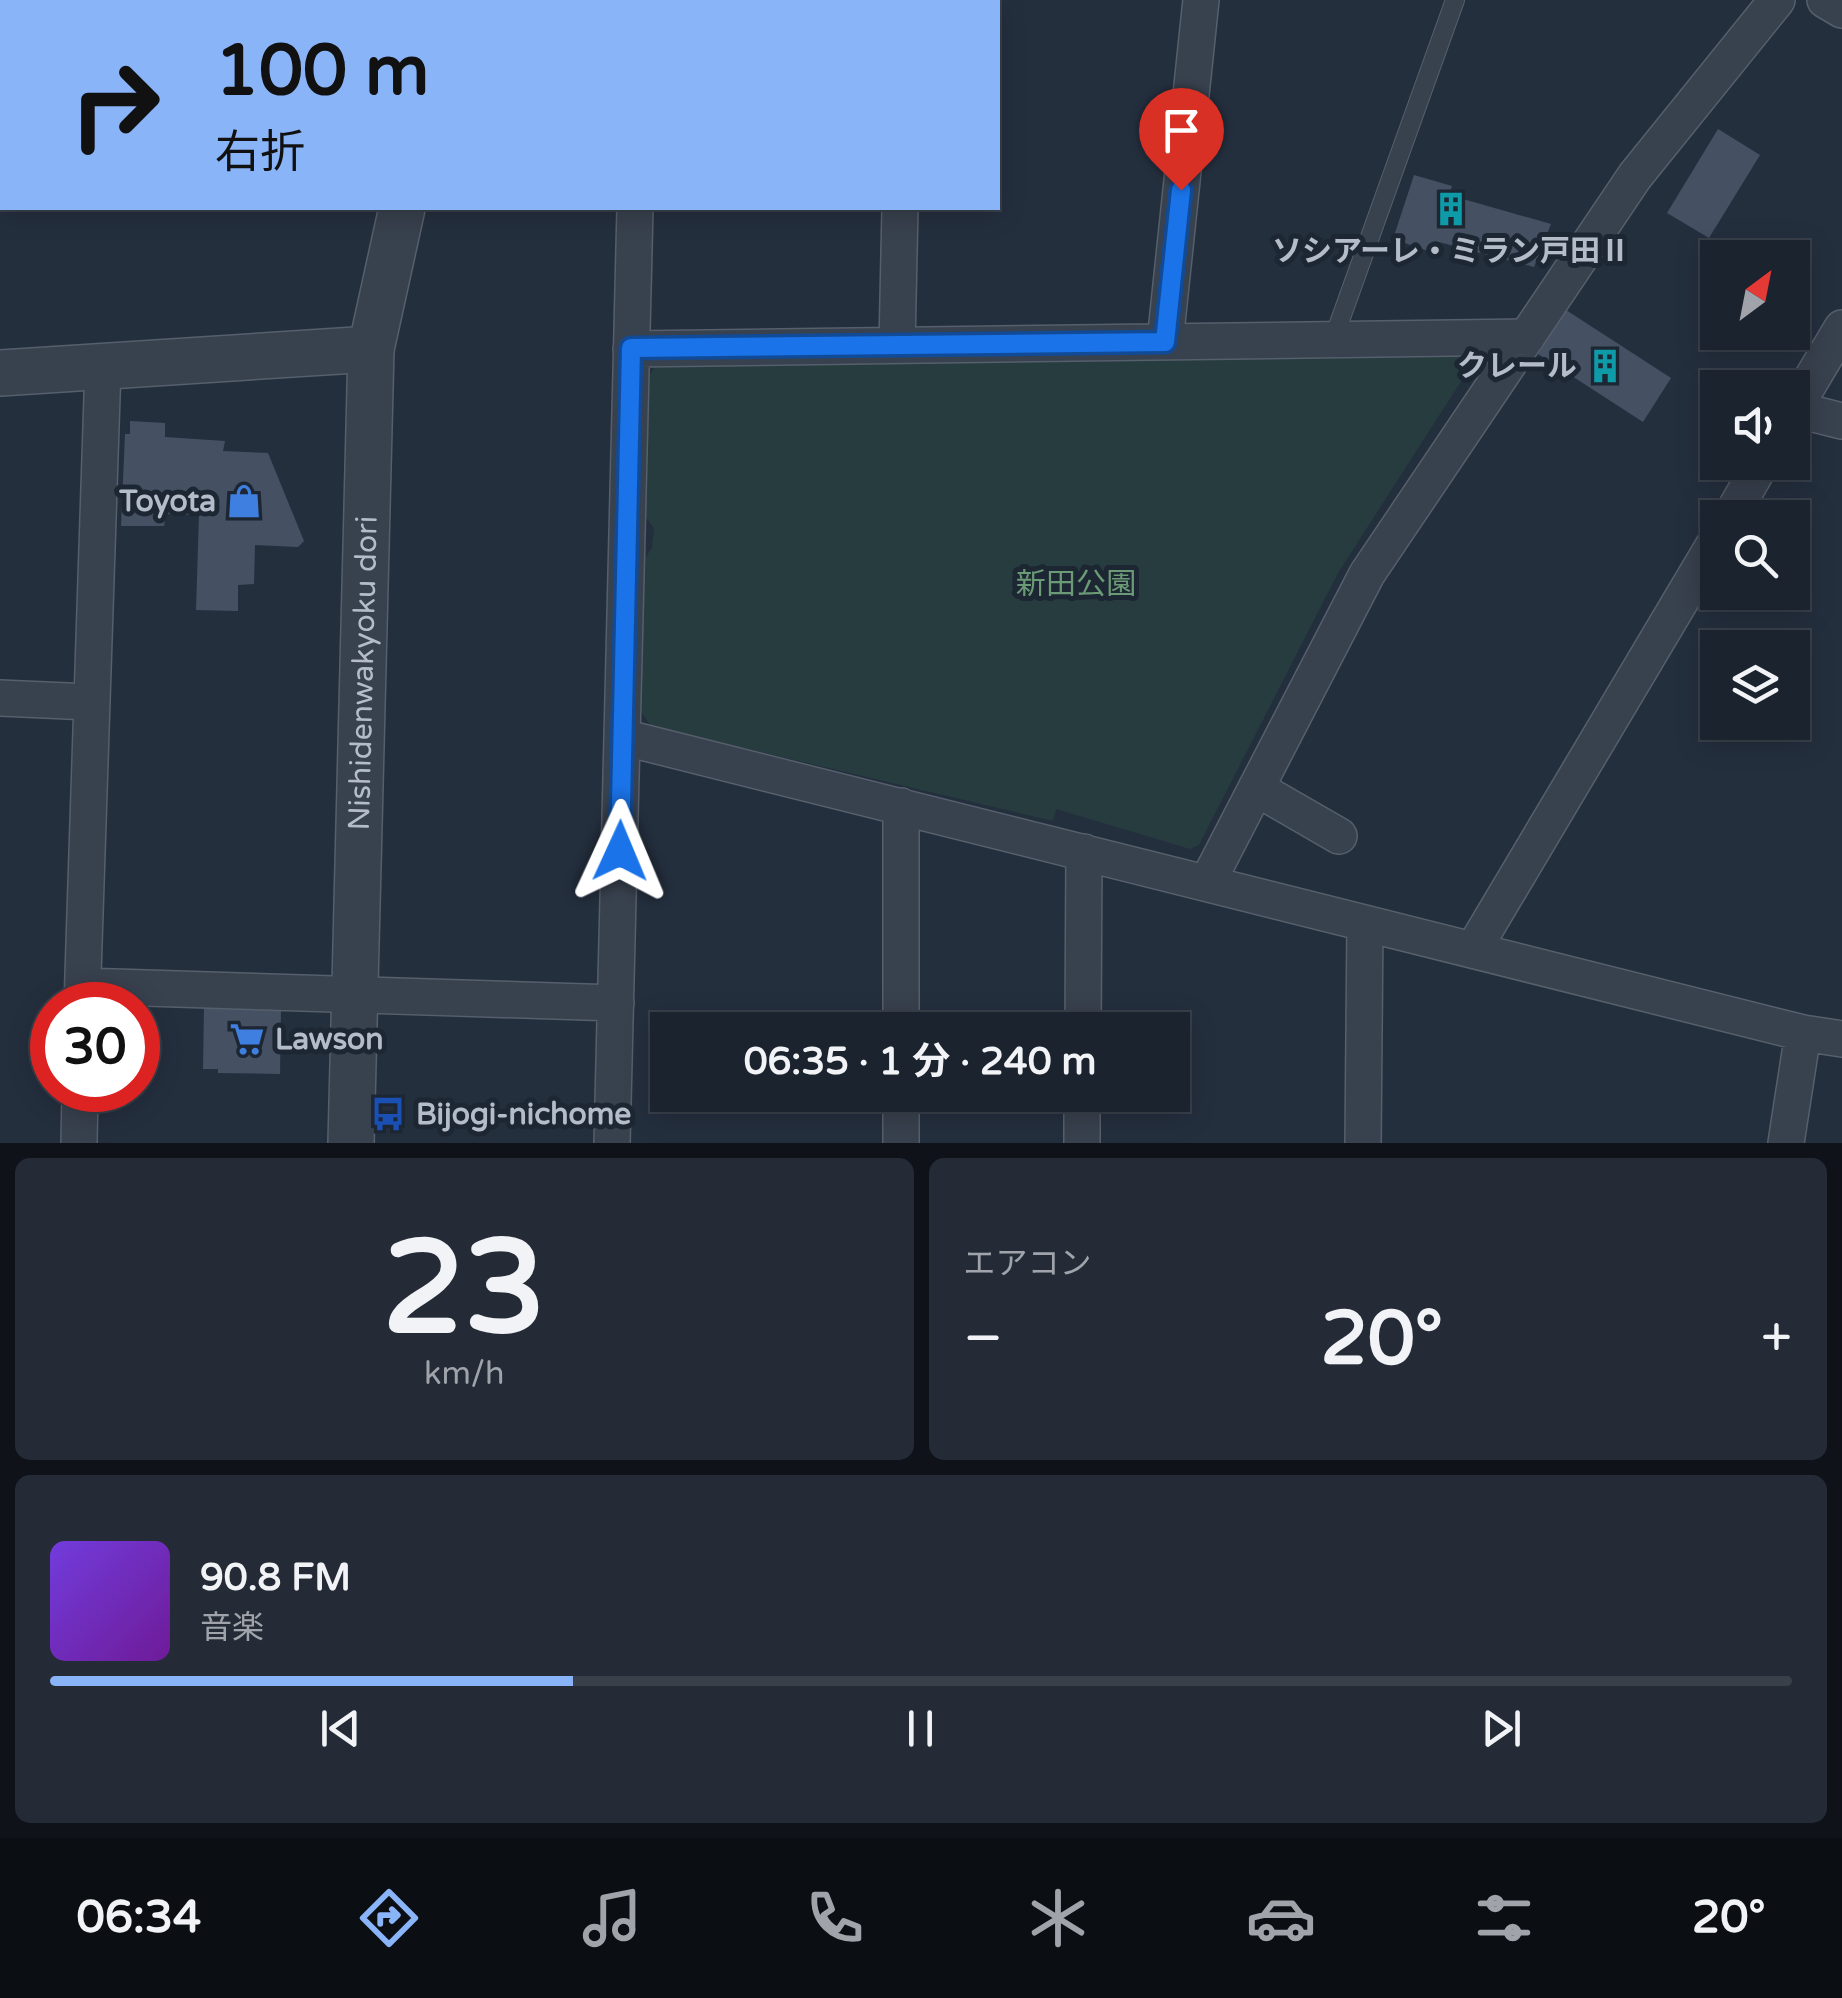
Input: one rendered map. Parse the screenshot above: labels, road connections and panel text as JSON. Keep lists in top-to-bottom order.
{
  "streets": {
    "street": ["Nishidenwakyoku dori"]
  },
  "parks": ["新田公園"],
  "places": {
    "building": ["ソシアーレ・ミラン戸田Ⅱ", "クレール"],
    "shop": ["Toyota"],
    "supermarket": ["Lawson"],
    "bus stop": ["Bijogi-nichome"]
  },
  "north": "top right",
  "page": {
    "turn": ["100 m", "右折"],
    "limit": "30",
    "trip": "06:35 · 1 分 · 240 m",
    "tile": [
      ["23", "km/h"],
      "エアコン"
    ],
    "heat": ["−", "20°", "+"],
    "song": ["90.8 FM", "音楽"],
    "tabs": ["06:34", "20°"]
  }
}
